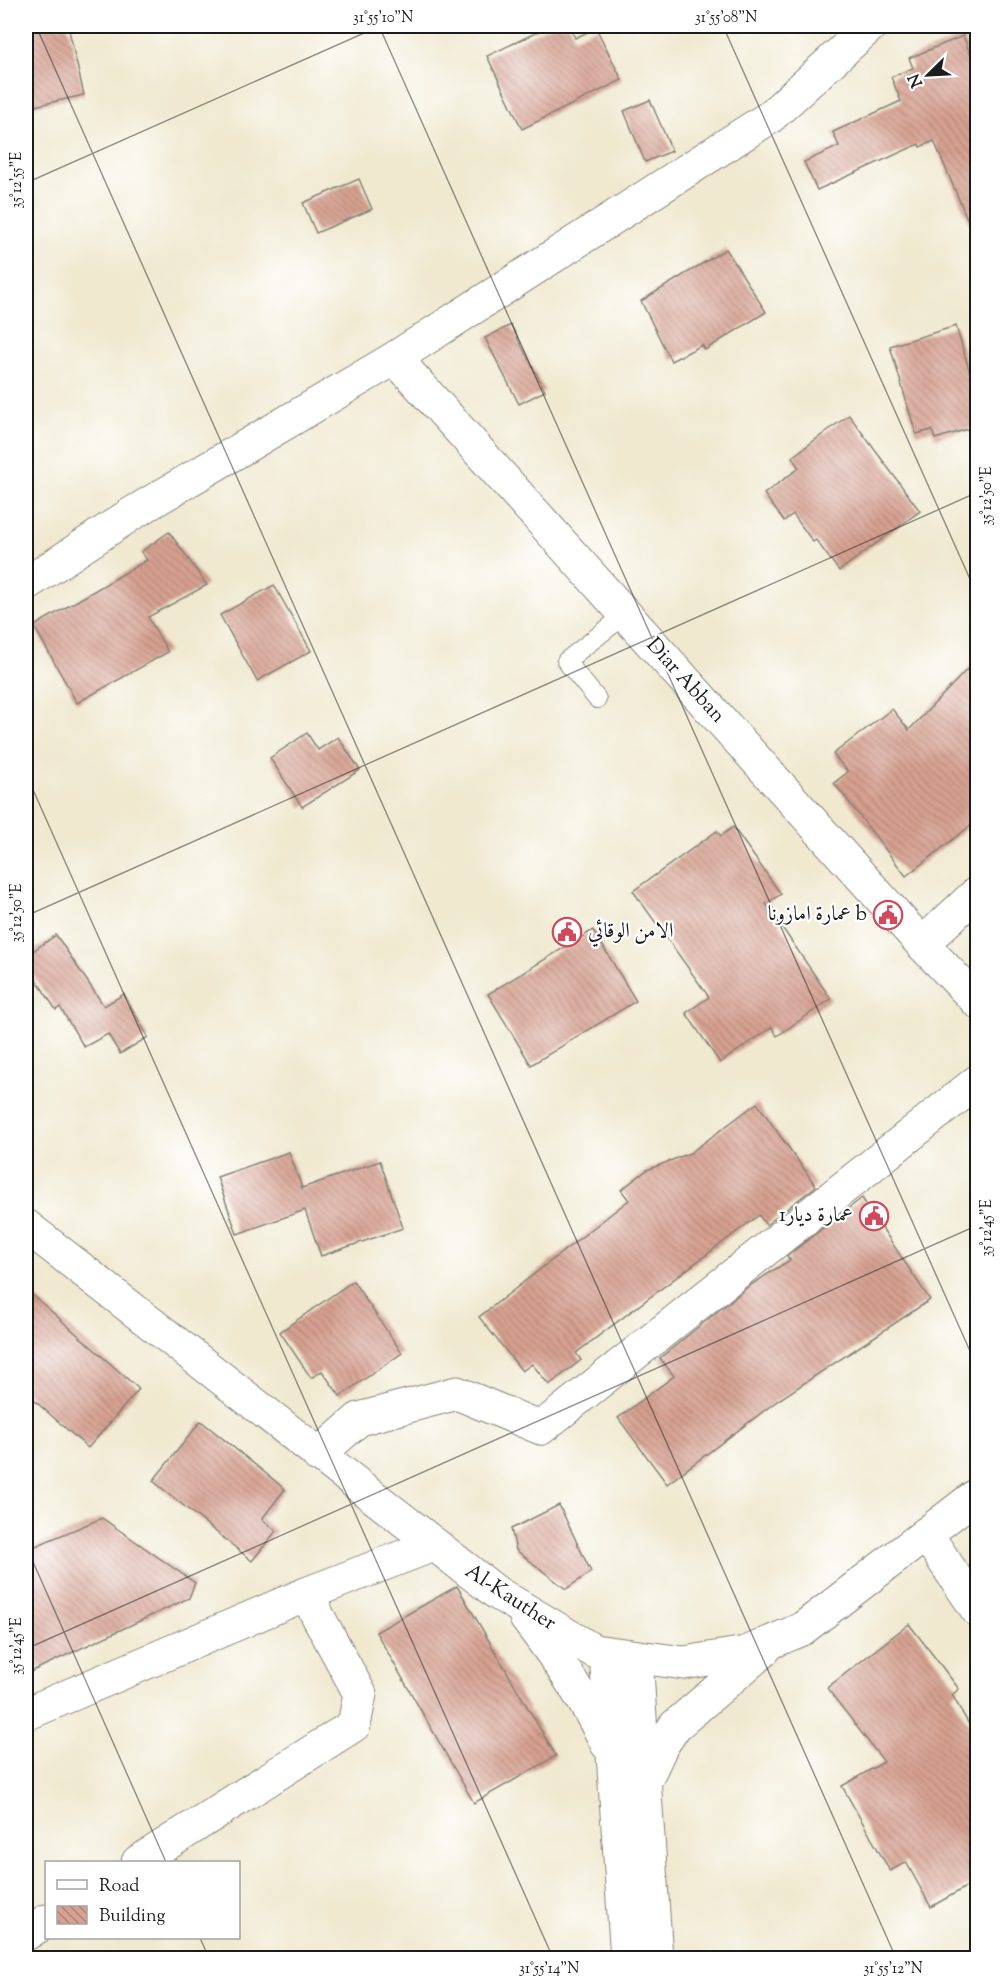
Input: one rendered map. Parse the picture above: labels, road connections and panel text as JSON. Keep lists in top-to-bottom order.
{
  "streets": {
    "street": ["Diar Abban", "Al-Kauther"]
  },
  "places": {
    "public building": ["عمارة امازونا b", "الامن الوقائي", "عمارة ديار1"]
  },
  "legend": ["Road", "Building"],
  "north": "bottom left",
  "coordinates": [
    "31°55'10\"N",
    "31°55'08\"N",
    "35°12'55\"E",
    "35°12'50\"E",
    "35°12'45\"E",
    "31°55'14\"N",
    "31°55'12\"N"
  ]
}
